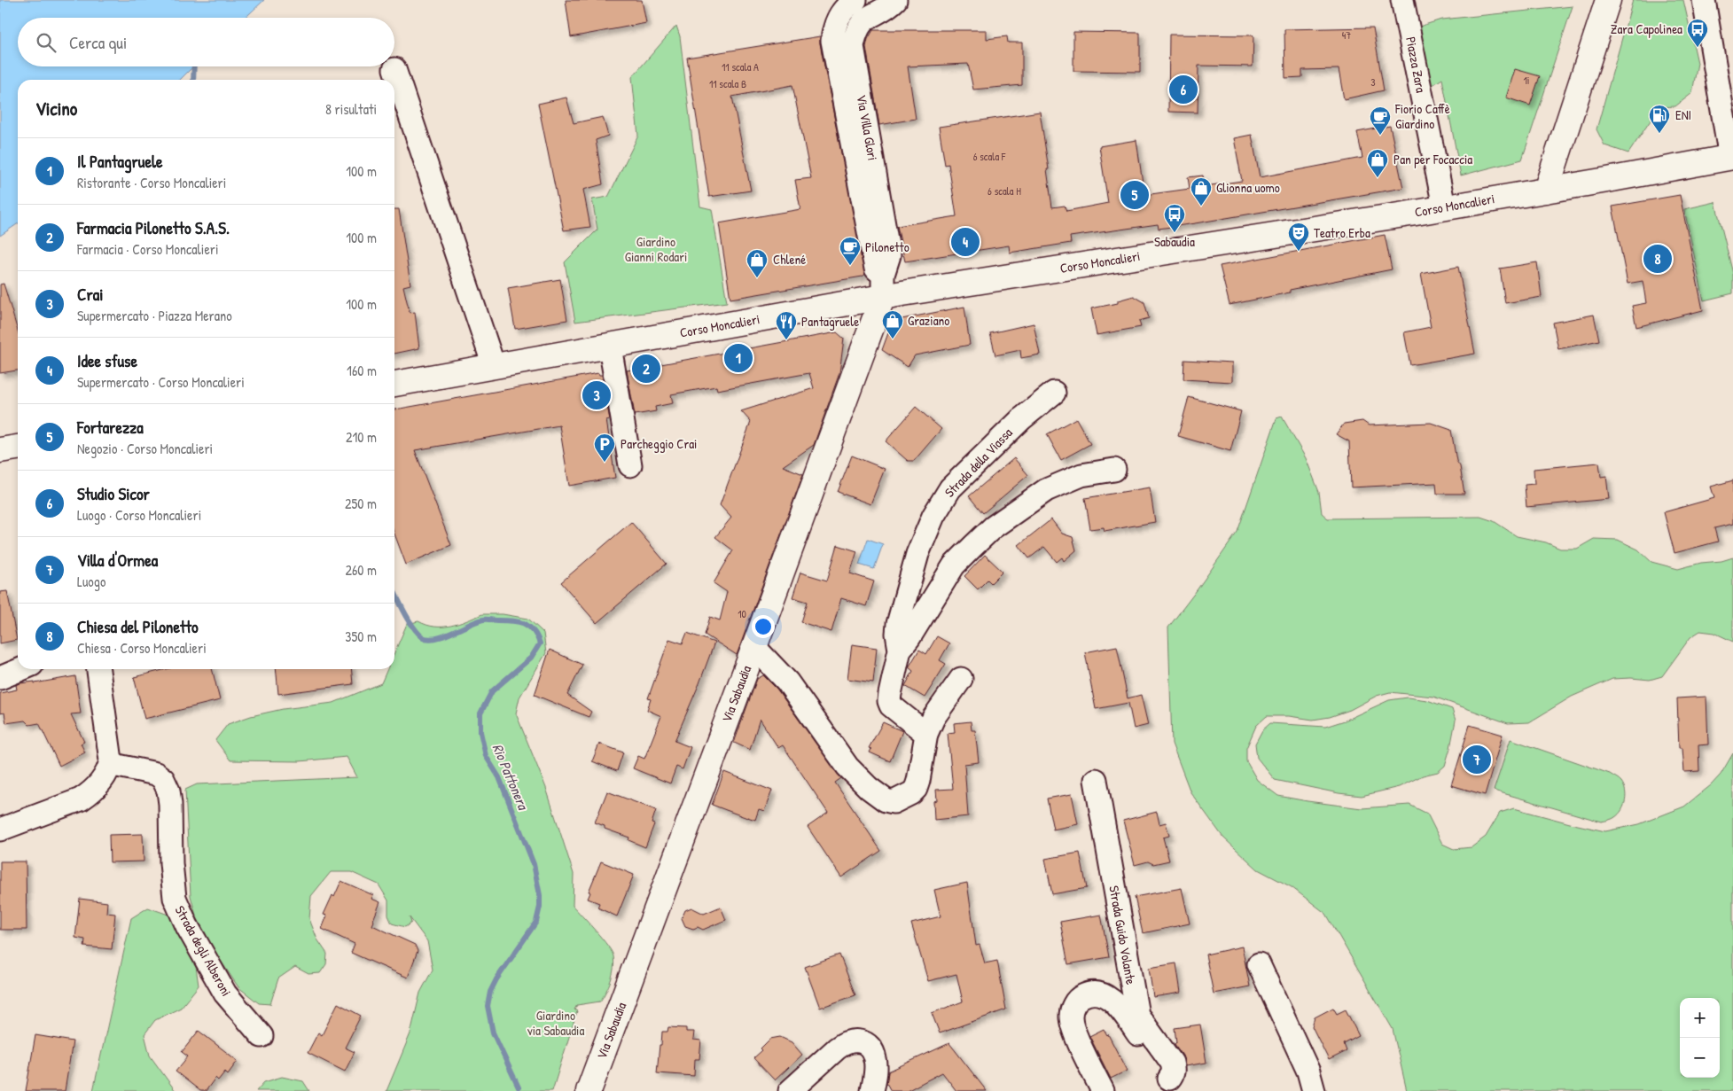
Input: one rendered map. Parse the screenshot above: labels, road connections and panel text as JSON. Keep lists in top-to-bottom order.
{
  "streets": {
    "main road": ["Corso Moncalieri", "Via Sabaudia"],
    "street": [
      "Piazza Zara",
      "Via Villa Glori",
      "Strada della Viassa",
      "Strada Guido Volante",
      "Strada degli Alberoni"
    ]
  },
  "crossings": [
    ["Piazza Zara", "Corso Moncalieri"],
    ["Via Villa Glori", "Corso Moncalieri"],
    ["Via Villa Glori", "Via Sabaudia"],
    ["Corso Moncalieri", "Via Sabaudia"]
  ],
  "water": ["Rio Pattonera"],
  "parks": ["Giardino Gianni Rodari", "Giardino via Sabaudia"],
  "places": {
    "bus stop": ["Zara Capolinea", "Sabaudia"],
    "fuel station": ["ENI"],
    "cafe": ["Fiorio Caffè Giardino", "Pilonetto"],
    "shop": [
      "Pan per Focaccia",
      "Glionna uomo",
      "Chlené",
      "Graziano"
    ],
    "theatre": ["Teatro Erba"],
    "restaurant": ["Pantagruele"],
    "parking": ["Parcheggio Crai"]
  },
  "house_numbers": [
    "47",
    "11 scala A",
    "1i",
    "3",
    "11 scala B",
    "6 scala F",
    "6 scala H",
    "10"
  ],
  "page": {
    "search": "Cerca qui",
    "pins": [
      "6",
      "5",
      "4",
      "8",
      "1",
      "2",
      "3",
      "7"
    ],
    "heading": ["Vicino", "8 risultati"],
    "list": [
      {
        "mark": "1",
        "name": "Il Pantagruele",
        "note": "Ristorante · Corso Moncalieri",
        "value": "100 m"
      },
      {
        "mark": "2",
        "name": "Farmacia Pilonetto S.A.S.",
        "note": "Farmacia · Corso Moncalieri",
        "value": "100 m"
      },
      {
        "mark": "3",
        "name": "Crai",
        "note": "Supermercato · Piazza Merano",
        "value": "100 m"
      },
      {
        "mark": "4",
        "name": "Idee sfuse",
        "note": "Supermercato · Corso Moncalieri",
        "value": "160 m"
      },
      {
        "mark": "5",
        "name": "Fortarezza",
        "note": "Negozio · Corso Moncalieri",
        "value": "210 m"
      },
      {
        "mark": "6",
        "name": "Studio Sicor",
        "note": "Luogo · Corso Moncalieri",
        "value": "250 m"
      },
      {
        "mark": "7",
        "name": "Villa d'Ormea",
        "note": "Luogo",
        "value": "260 m"
      },
      {
        "mark": "8",
        "name": "Chiesa del Pilonetto",
        "note": "Chiesa · Corso Moncalieri",
        "value": "350 m"
      }
    ],
    "map_buttons": ["+", "−"]
  }
}
